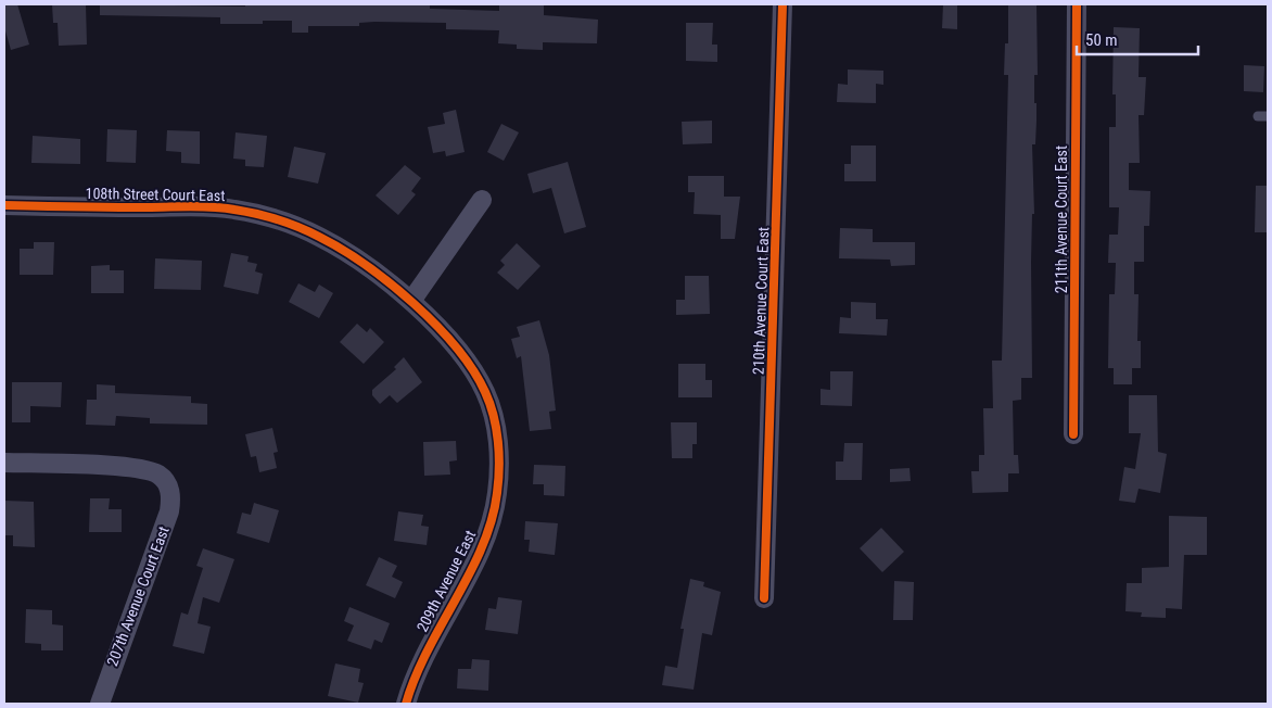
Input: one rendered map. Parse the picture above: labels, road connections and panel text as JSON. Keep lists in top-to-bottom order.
{
  "streets": {
    "street": [
      "108th Street Court East",
      "211th Avenue Court East",
      "210th Avenue Court East",
      "209th Avenue East",
      "207th Avenue Court East"
    ]
  },
  "crossings": [
    ["108th Street Court East", "209th Avenue East"]
  ],
  "scale_bar": "50 m"
}
